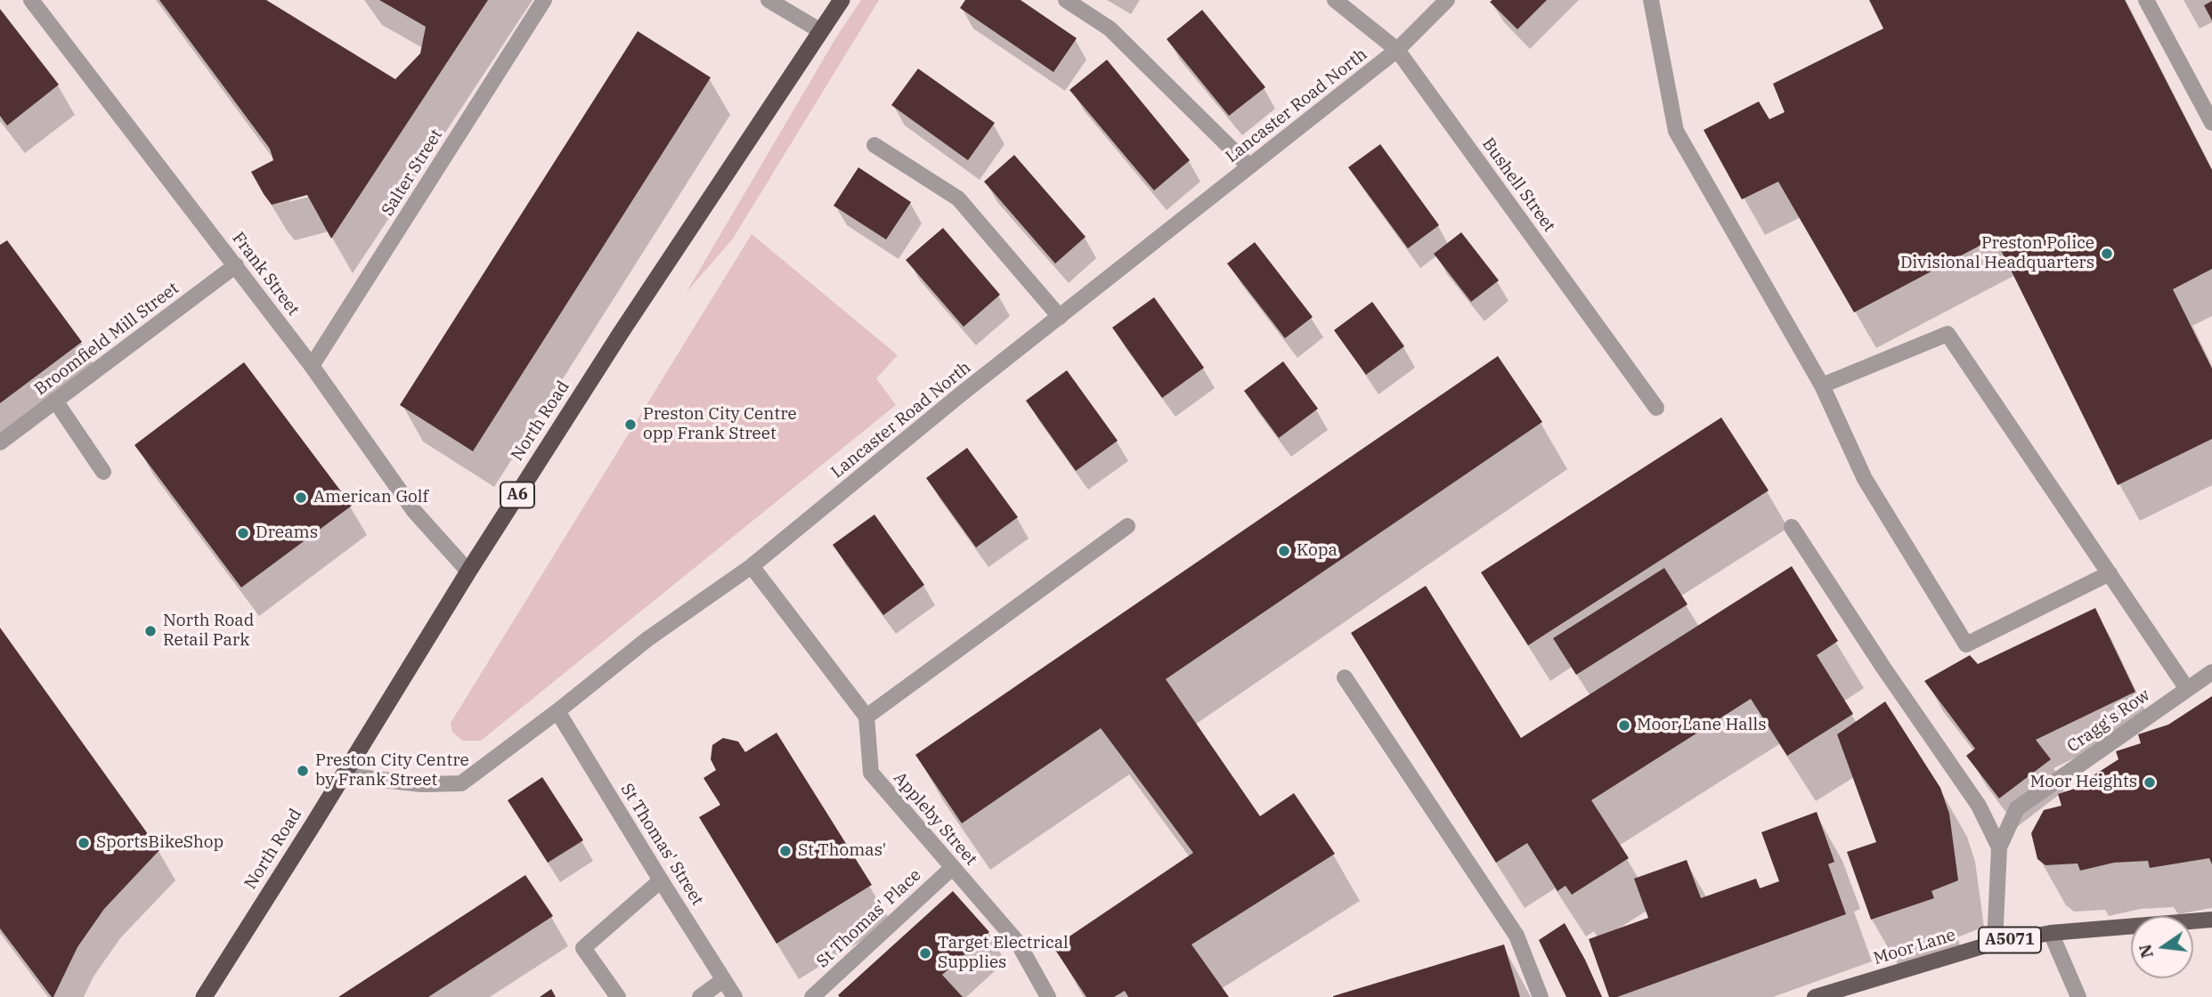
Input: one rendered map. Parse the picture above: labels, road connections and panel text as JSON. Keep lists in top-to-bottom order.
{
  "streets": {
    "highway": ["North Road", "A6"],
    "main road": ["A5071", "Moor Lane"],
    "street": [
      "Lancaster Road North",
      "Salter Street",
      "Bushell Street",
      "Frank Street",
      "Broomfield Mill Street",
      "Cragg's Row",
      "Appleby Street",
      "St Thomas' Street",
      "St Thomas' Place"
    ]
  },
  "crossings": [
    ["Lancaster Road North", "Bushell Street"],
    ["Lancaster Road North", "North Road"],
    ["Lancaster Road North", "St Thomas' Street"],
    ["Salter Street", "Frank Street"],
    ["Frank Street", "Broomfield Mill Street"],
    ["Frank Street", "North Road"],
    ["Cragg's Row", "Moor Lane"],
    ["Appleby Street", "St Thomas' Place"]
  ],
  "places": [
    "Preston Police Divisional Headquarters",
    "Preston City Centre opp Frank Street",
    "American Golf",
    "Dreams",
    "Kopa",
    "North Road Retail Park",
    "Moor Lane Halls",
    "Preston City Centre by Frank Street",
    "Moor Heights",
    "SportsBikeShop",
    "St Thomas'",
    "Target Electrical Supplies"
  ],
  "north": "left"
}
